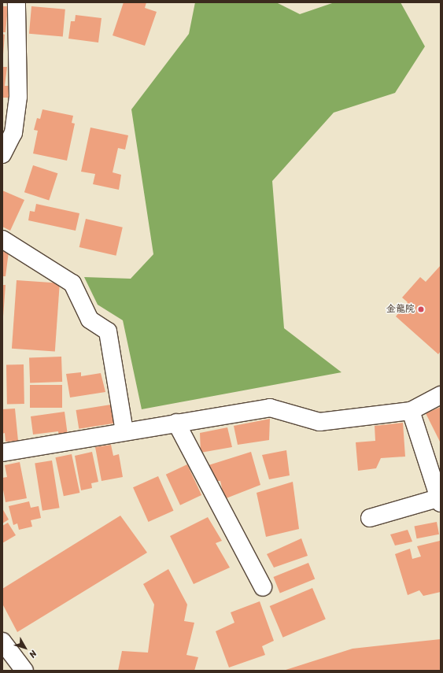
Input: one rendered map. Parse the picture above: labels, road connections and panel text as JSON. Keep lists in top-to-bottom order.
{
  "places": ["金龍院"],
  "north": "bottom right"
}
